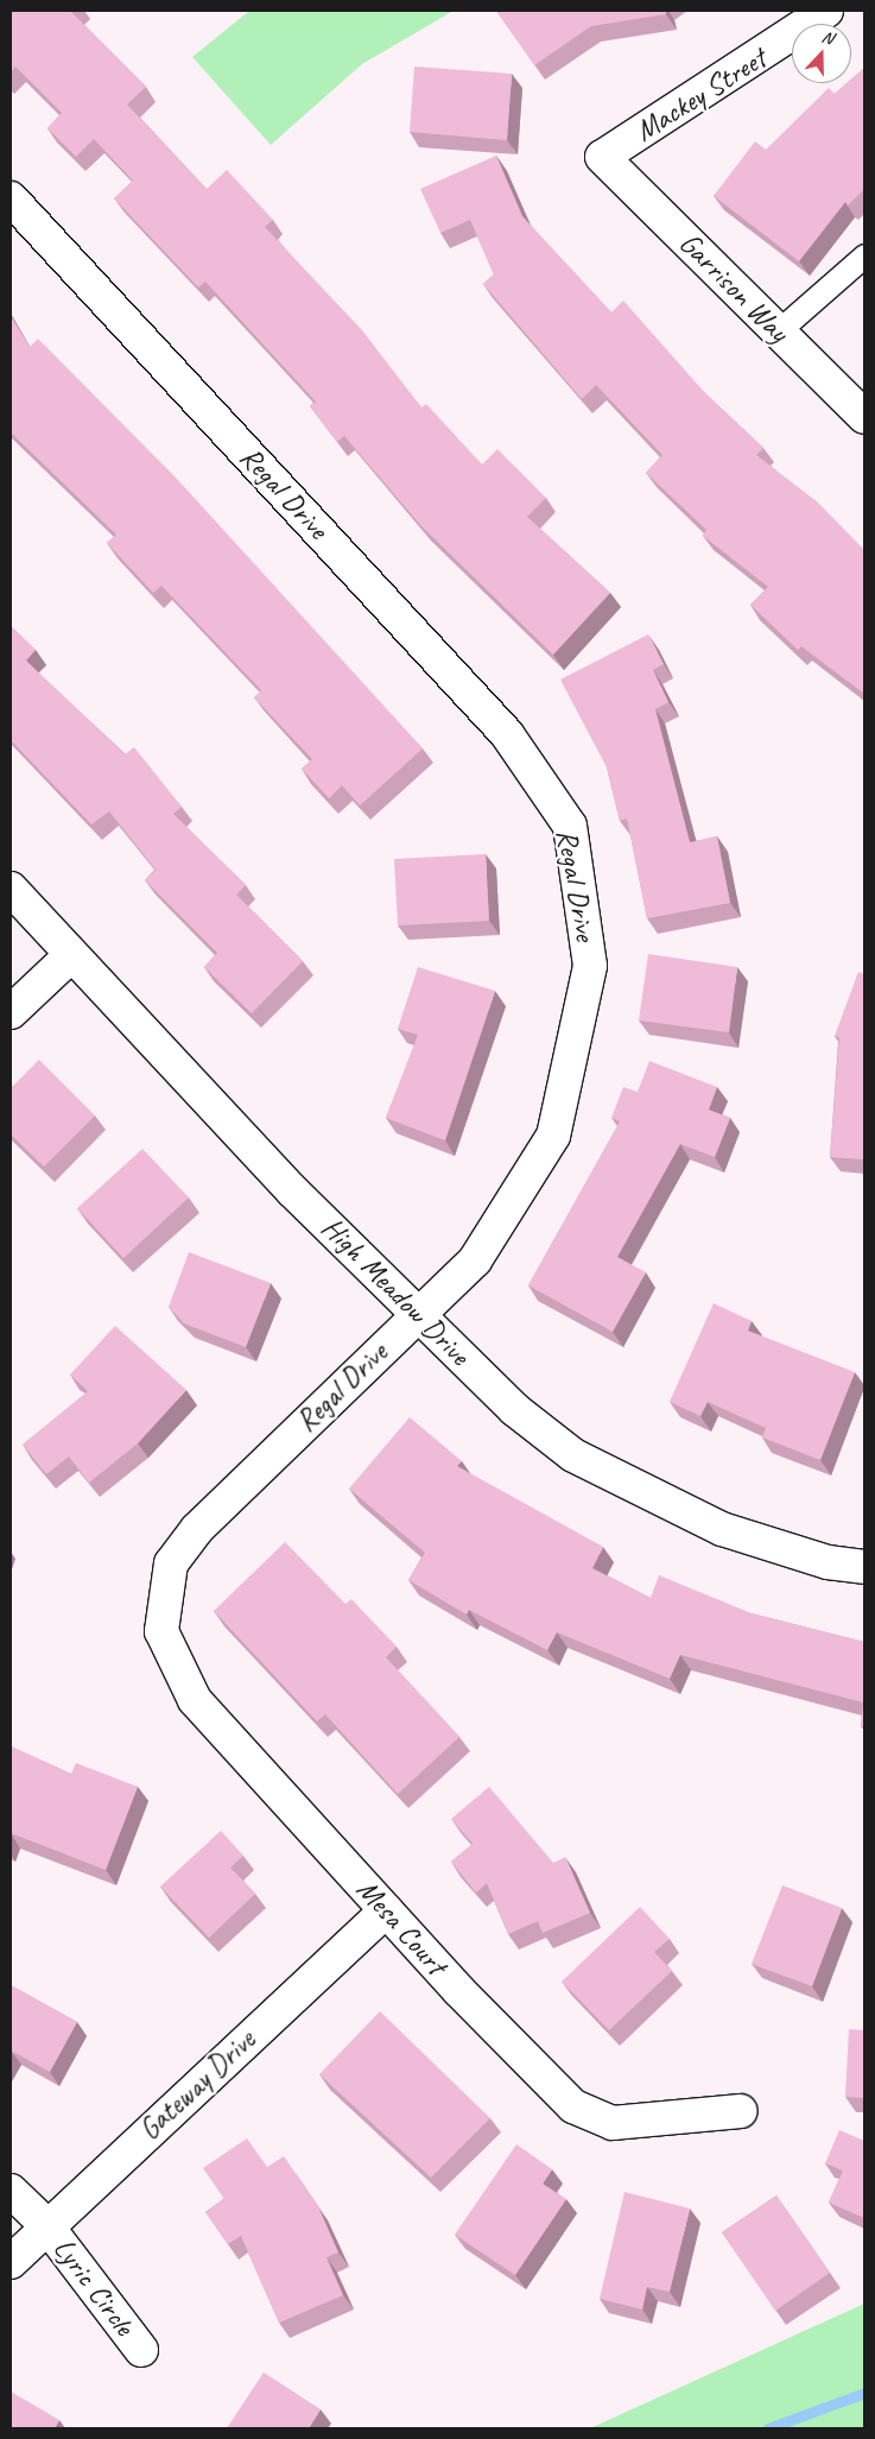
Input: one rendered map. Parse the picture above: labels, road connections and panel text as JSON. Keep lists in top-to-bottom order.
{
  "streets": {
    "street": [
      "Mackey Street",
      "Garrison Way",
      "Regal Drive",
      "High Meadow Drive",
      "Mesa Court",
      "Gateway Drive",
      "Lyric Circle"
    ]
  },
  "crossings": [
    ["Mackey Street", "Garrison Way"],
    ["Regal Drive", "High Meadow Drive"],
    ["Regal Drive", "Mesa Court"],
    ["Mesa Court", "Gateway Drive"],
    ["Gateway Drive", "Lyric Circle"]
  ],
  "north": "top"
}
